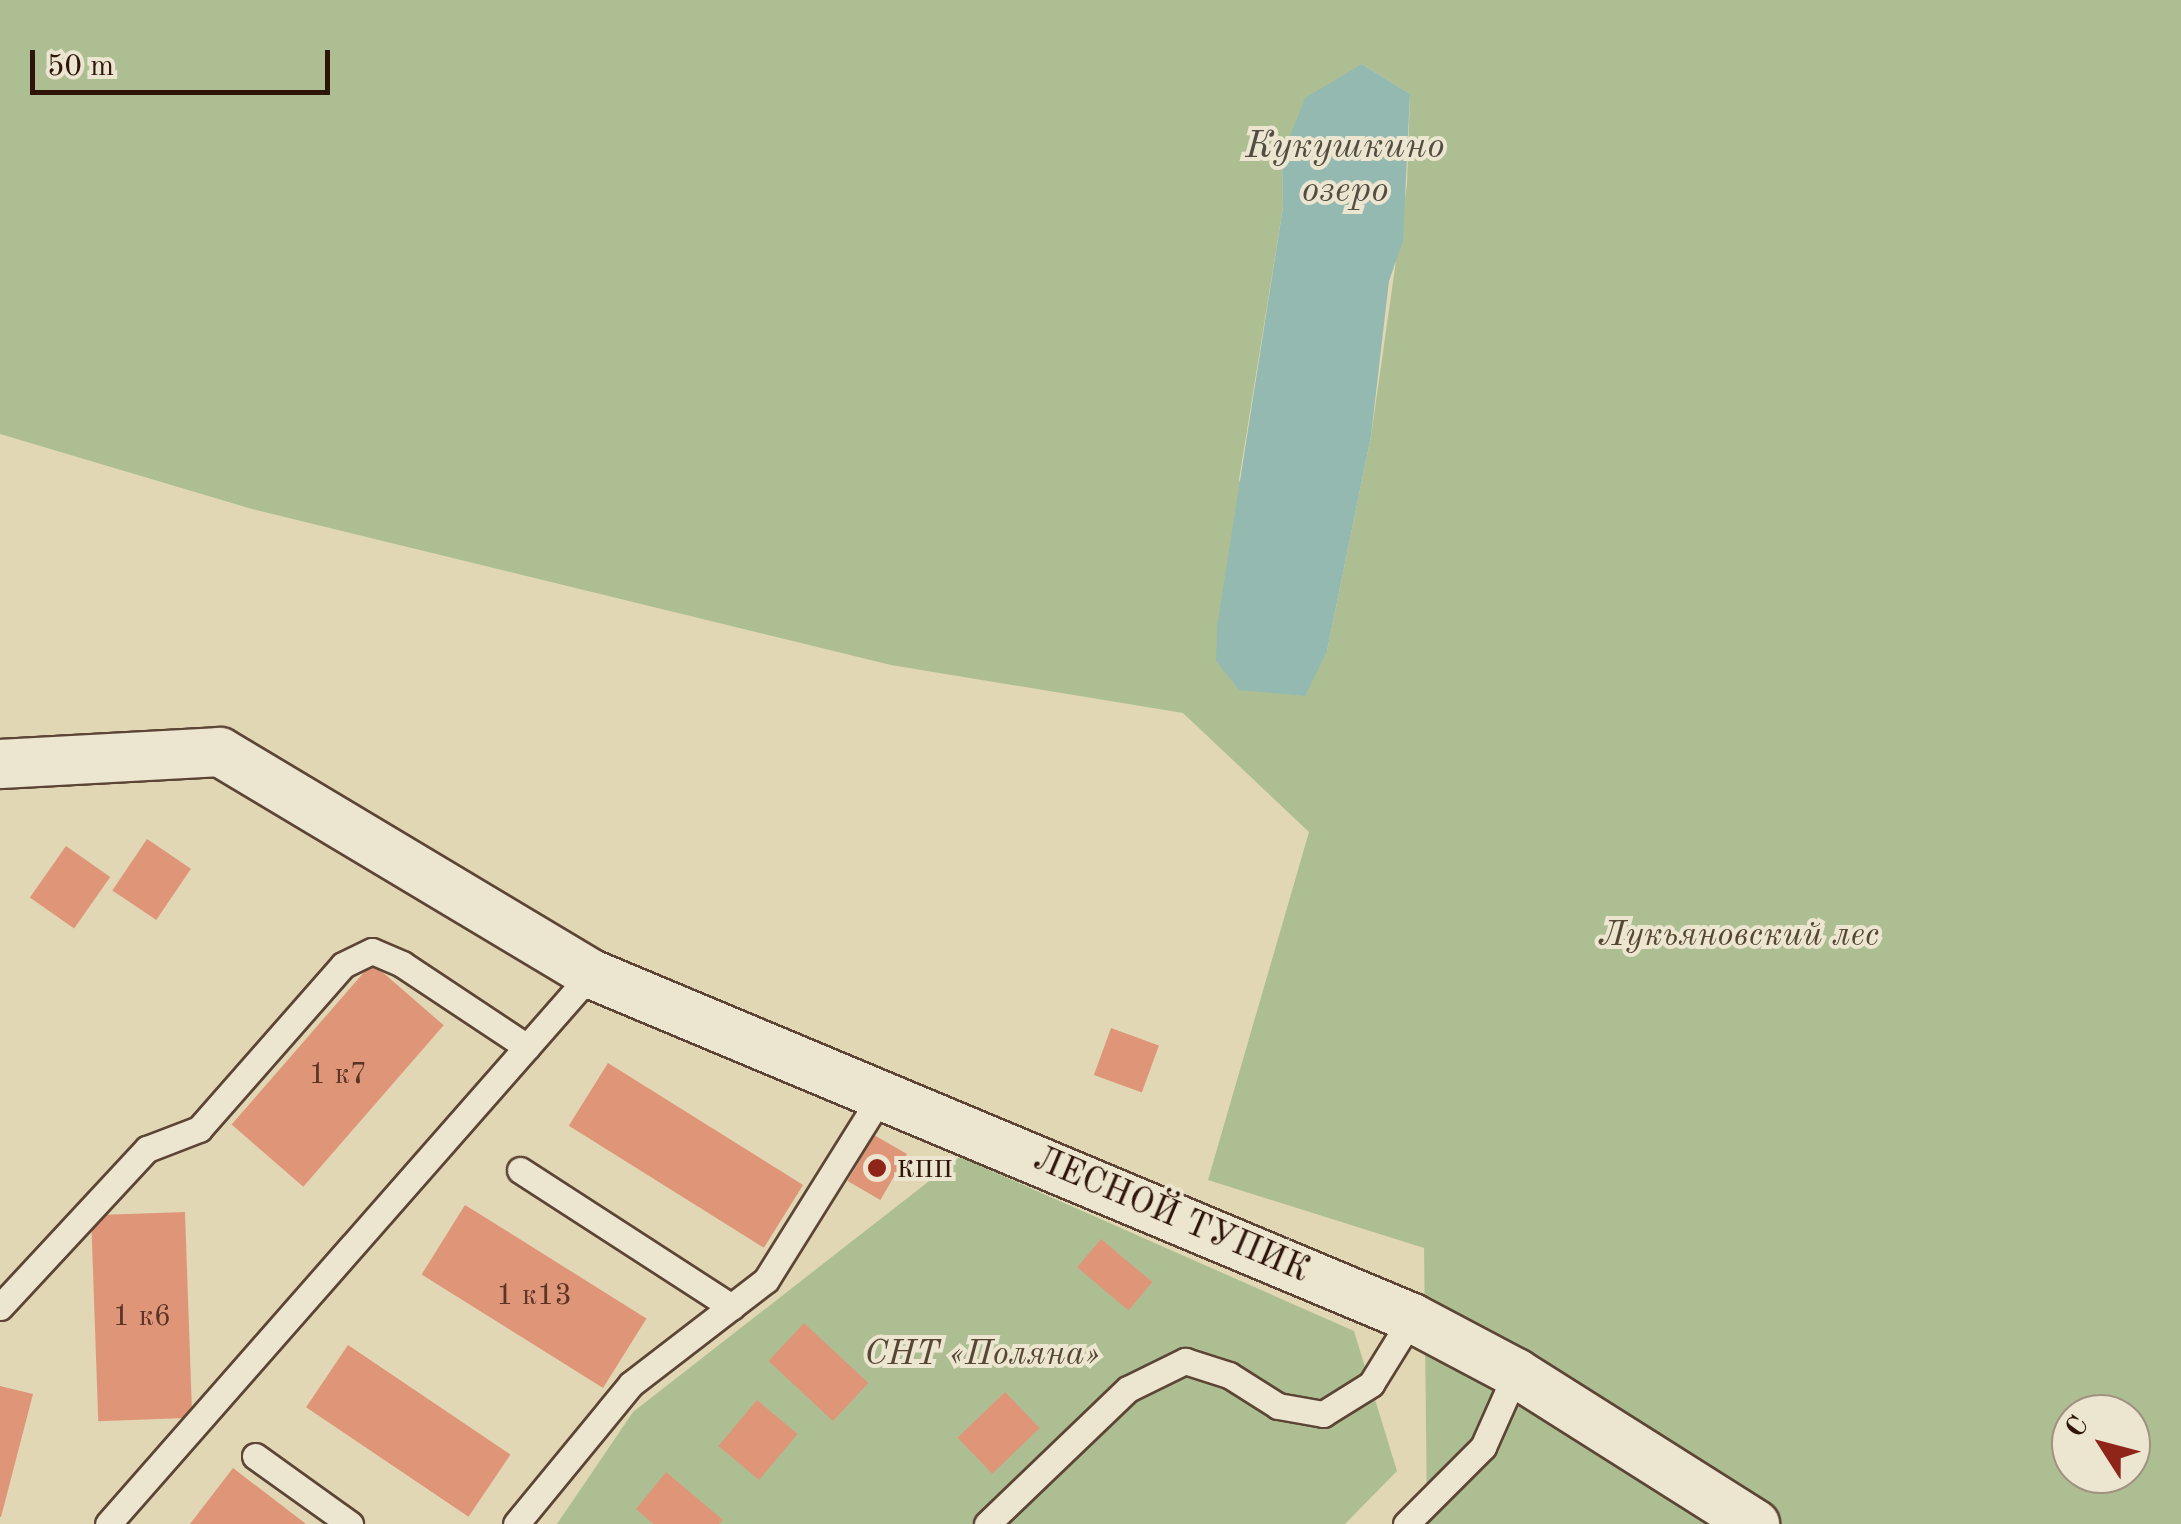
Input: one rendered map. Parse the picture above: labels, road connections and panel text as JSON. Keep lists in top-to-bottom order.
{
  "streets": {
    "street": ["ЛЕСНОЙ ТУПИК"]
  },
  "water": ["Кукушкино озеро"],
  "parks": ["Лукьяновский лес", "СНТ «Поляна»"],
  "places": ["кпп"],
  "house_numbers": ["1 к7", "1 к13", "1 к6"],
  "scale_bar": "50 m",
  "north": "top left"
}
